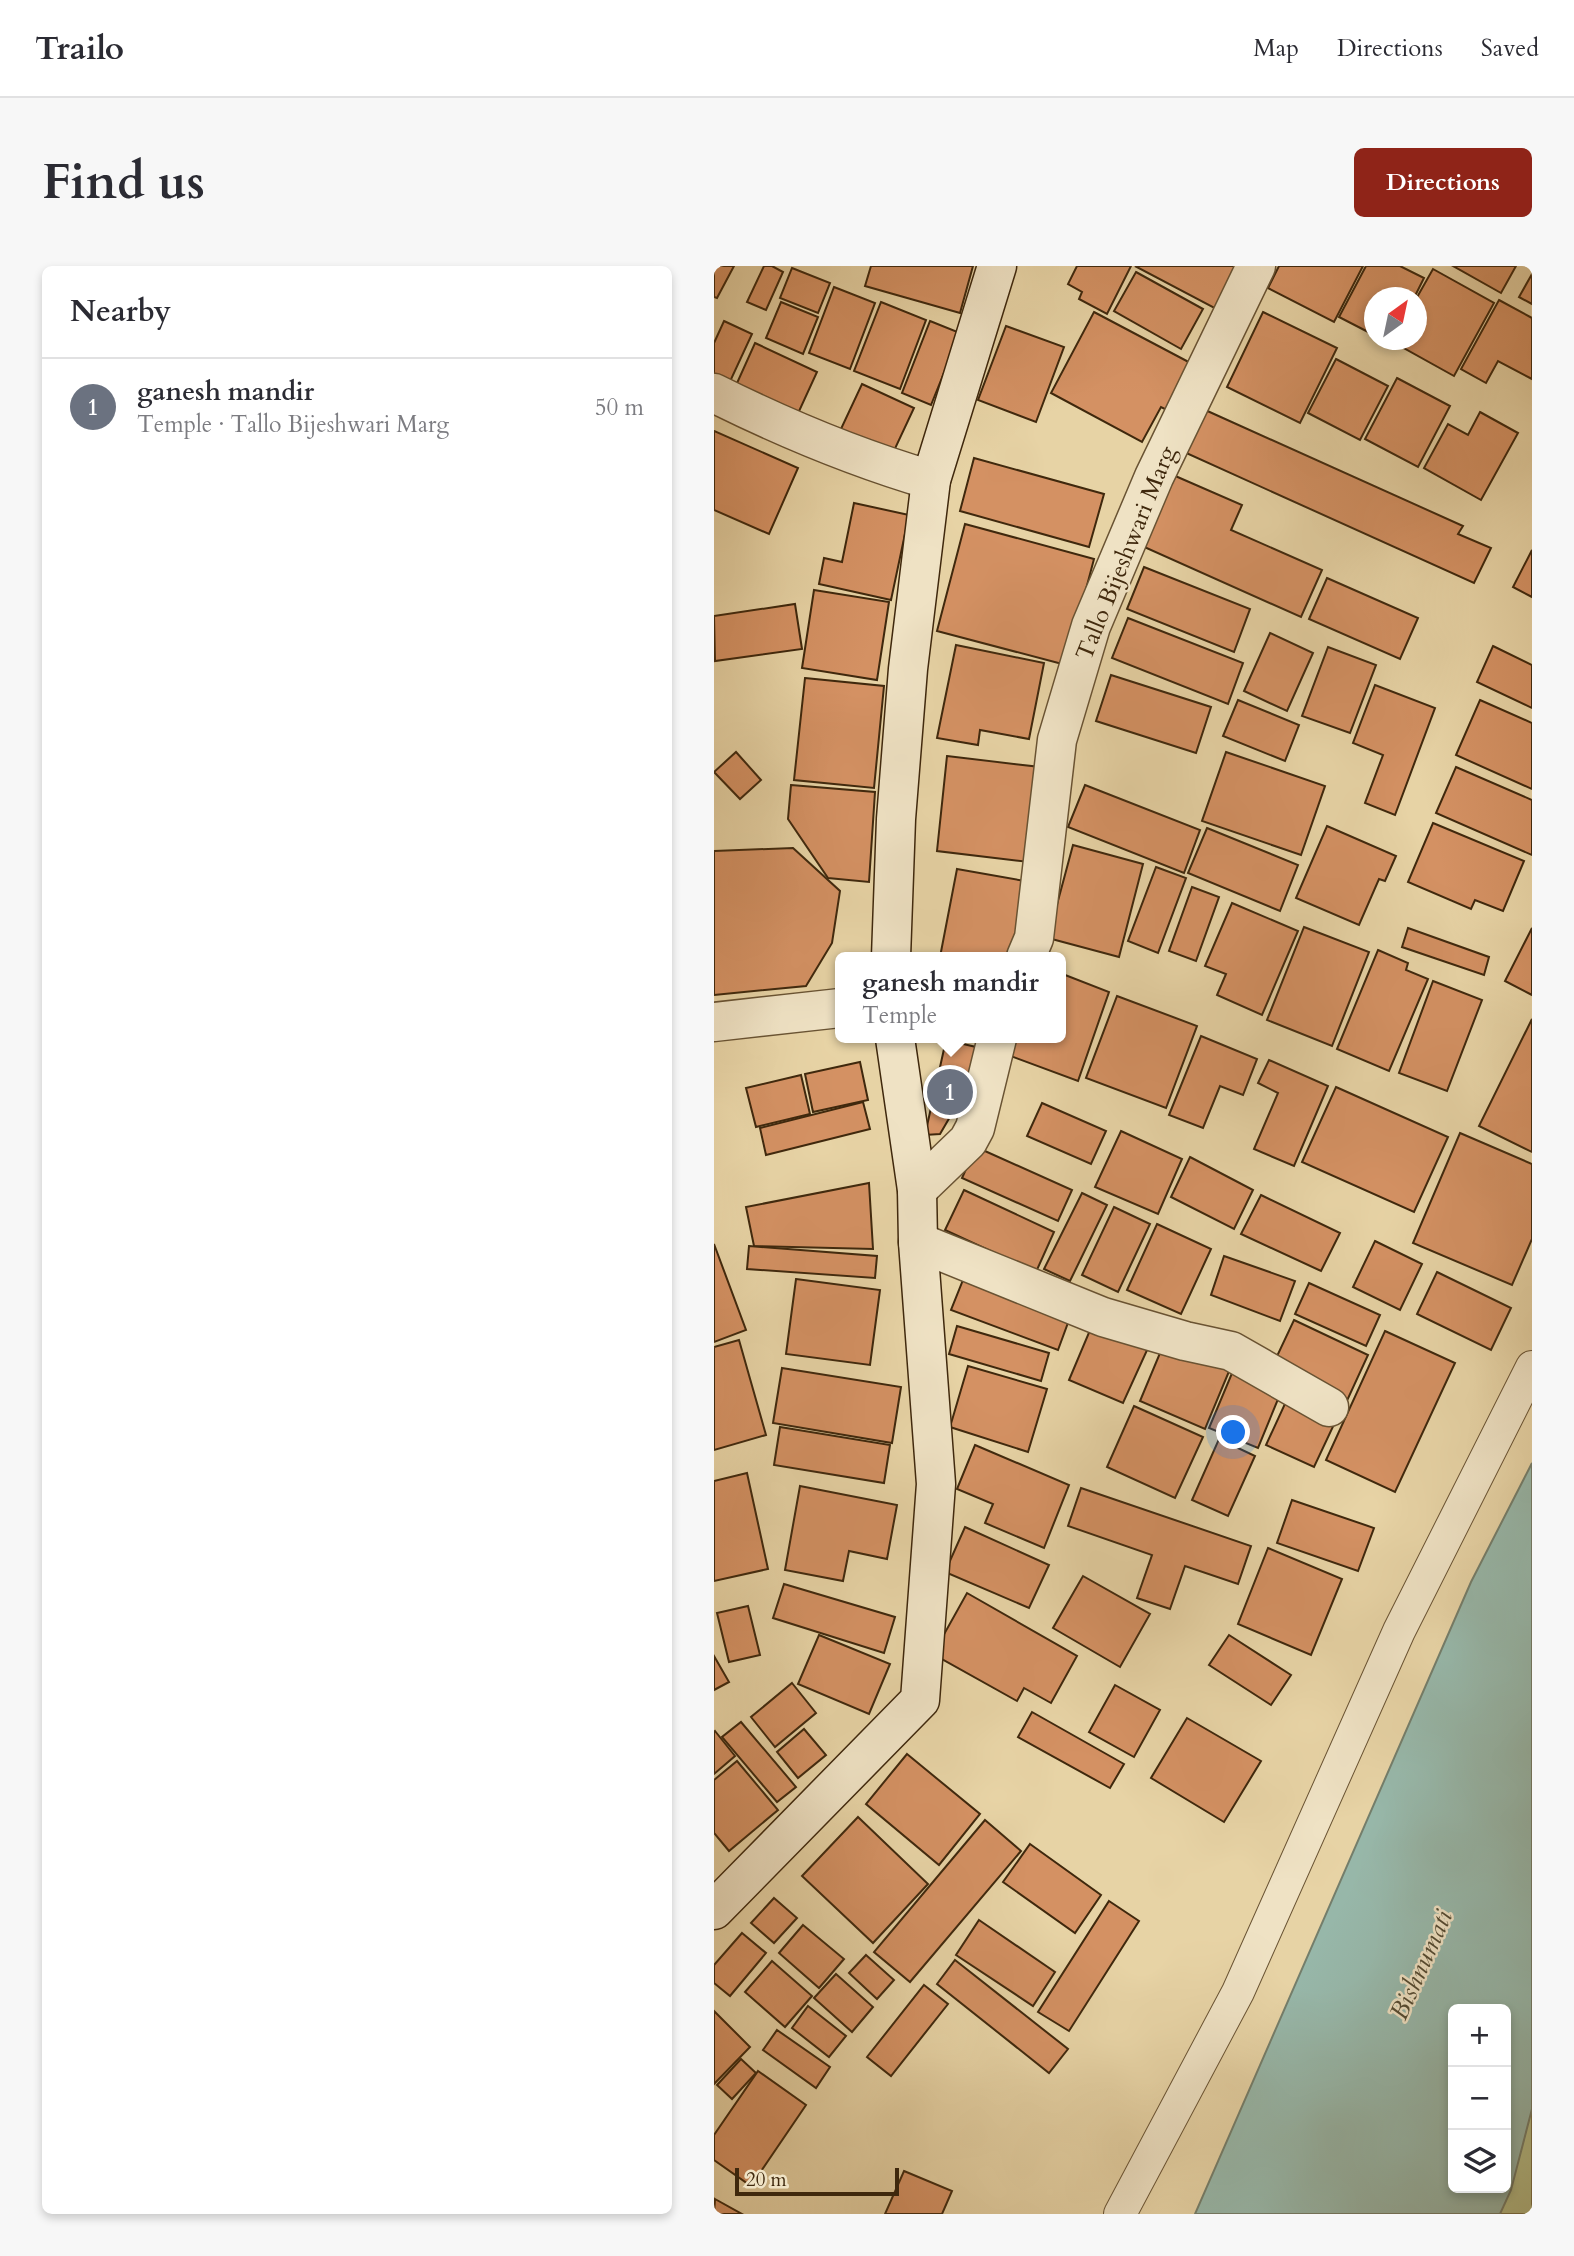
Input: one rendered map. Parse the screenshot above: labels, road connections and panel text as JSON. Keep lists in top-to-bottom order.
{
  "streets": {
    "street": ["Tallo Bijeshwari Marg"]
  },
  "water": ["Bishnumati"],
  "scale_bar": "20 m",
  "north": "top right",
  "page": {
    "header": "Trailo",
    "nav": ["Map", "Directions", "Saved"],
    "buttons": "Directions",
    "title": "Find us",
    "heading": "Nearby",
    "list": [
      {
        "mark": "1",
        "name": "ganesh mandir",
        "note": "Temple · Tallo Bijeshwari Marg",
        "value": "50 m"
      }
    ],
    "popup": ["ganesh mandir", "Temple"],
    "pins": "1",
    "map_buttons": ["+", "−"],
    "scale": "20 m"
  }
}
